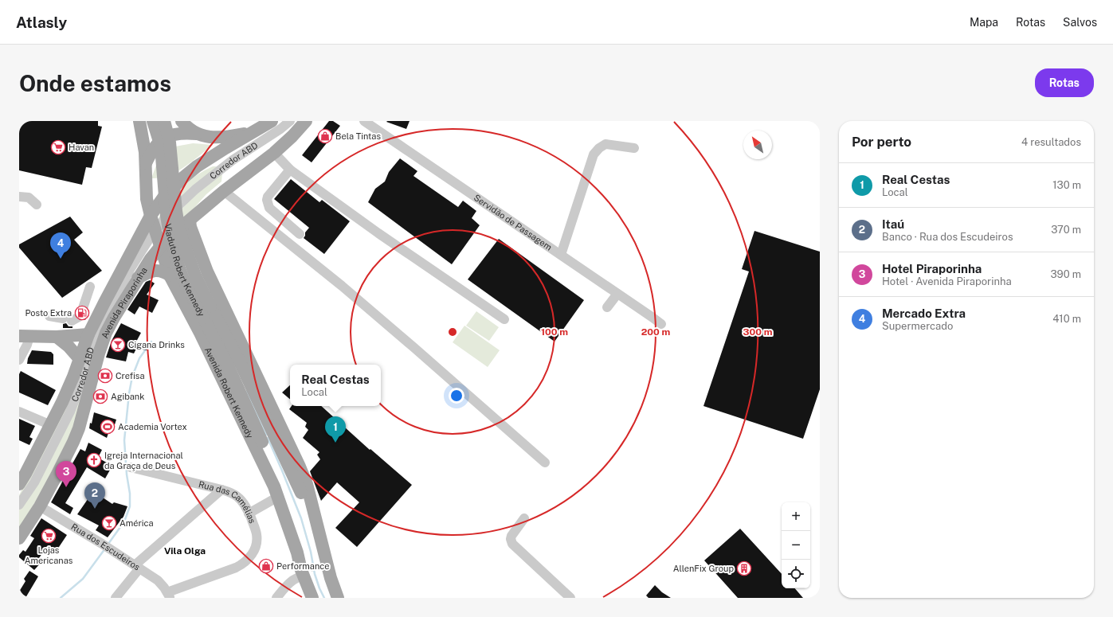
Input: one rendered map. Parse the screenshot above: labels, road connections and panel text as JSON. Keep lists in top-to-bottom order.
{
  "streets": {
    "main road": ["Viaduto Robert Kennedy", "Avenida Piraporinha", "Avenida Robert Kennedy"],
    "street": [
      "Corredor ABD",
      "Servidão de Passagem",
      "Rua das Camélias",
      "Rua dos Escudeiros"
    ]
  },
  "crossings": [
    ["Corredor ABD", "Avenida Robert Kennedy"],
    ["Viaduto Robert Kennedy", "Avenida Robert Kennedy"],
    ["Avenida Piraporinha", "Avenida Robert Kennedy"],
    ["Avenida Piraporinha", "Rua dos Escudeiros"],
    ["Rua das Camélias", "Rua dos Escudeiros"]
  ],
  "districts": ["Vila Olga"],
  "places": {
    "shop": ["Bela Tintas", "Performance"],
    "supermarket": ["Havan", "Lojas Americanas"],
    "fuel station": ["Posto Extra"],
    "bar": ["Cigana Drinks", "América"],
    "bank": ["Crefisa", "Agibank"],
    "sports": ["Academia Vortex"],
    "church": ["Igreja Internacional da Graça de Deus"],
    "building": ["AllenFix Group"]
  },
  "north": "top left",
  "page": {
    "header": "Atlasly",
    "nav": ["Mapa", "Rotas", "Salvos"],
    "buttons": "Rotas",
    "title": "Onde estamos",
    "heading": ["Por perto", "4 resultados"],
    "list": [
      {
        "mark": "1",
        "name": "Real Cestas",
        "note": "Local",
        "value": "130 m"
      },
      {
        "mark": "2",
        "name": "Itaú",
        "note": "Banco · Rua dos Escudeiros",
        "value": "370 m"
      },
      {
        "mark": "3",
        "name": "Hotel Piraporinha",
        "note": "Hotel · Avenida Piraporinha",
        "value": "390 m"
      },
      {
        "mark": "4",
        "name": "Mercado Extra",
        "note": "Supermercado",
        "value": "410 m"
      }
    ],
    "pins": [
      "4",
      "1",
      "3",
      "2"
    ],
    "popup": ["Real Cestas", "Local"],
    "map_buttons": ["+", "−"]
  },
  "rings": ["100 m", "200 m", "300 m"]
}
